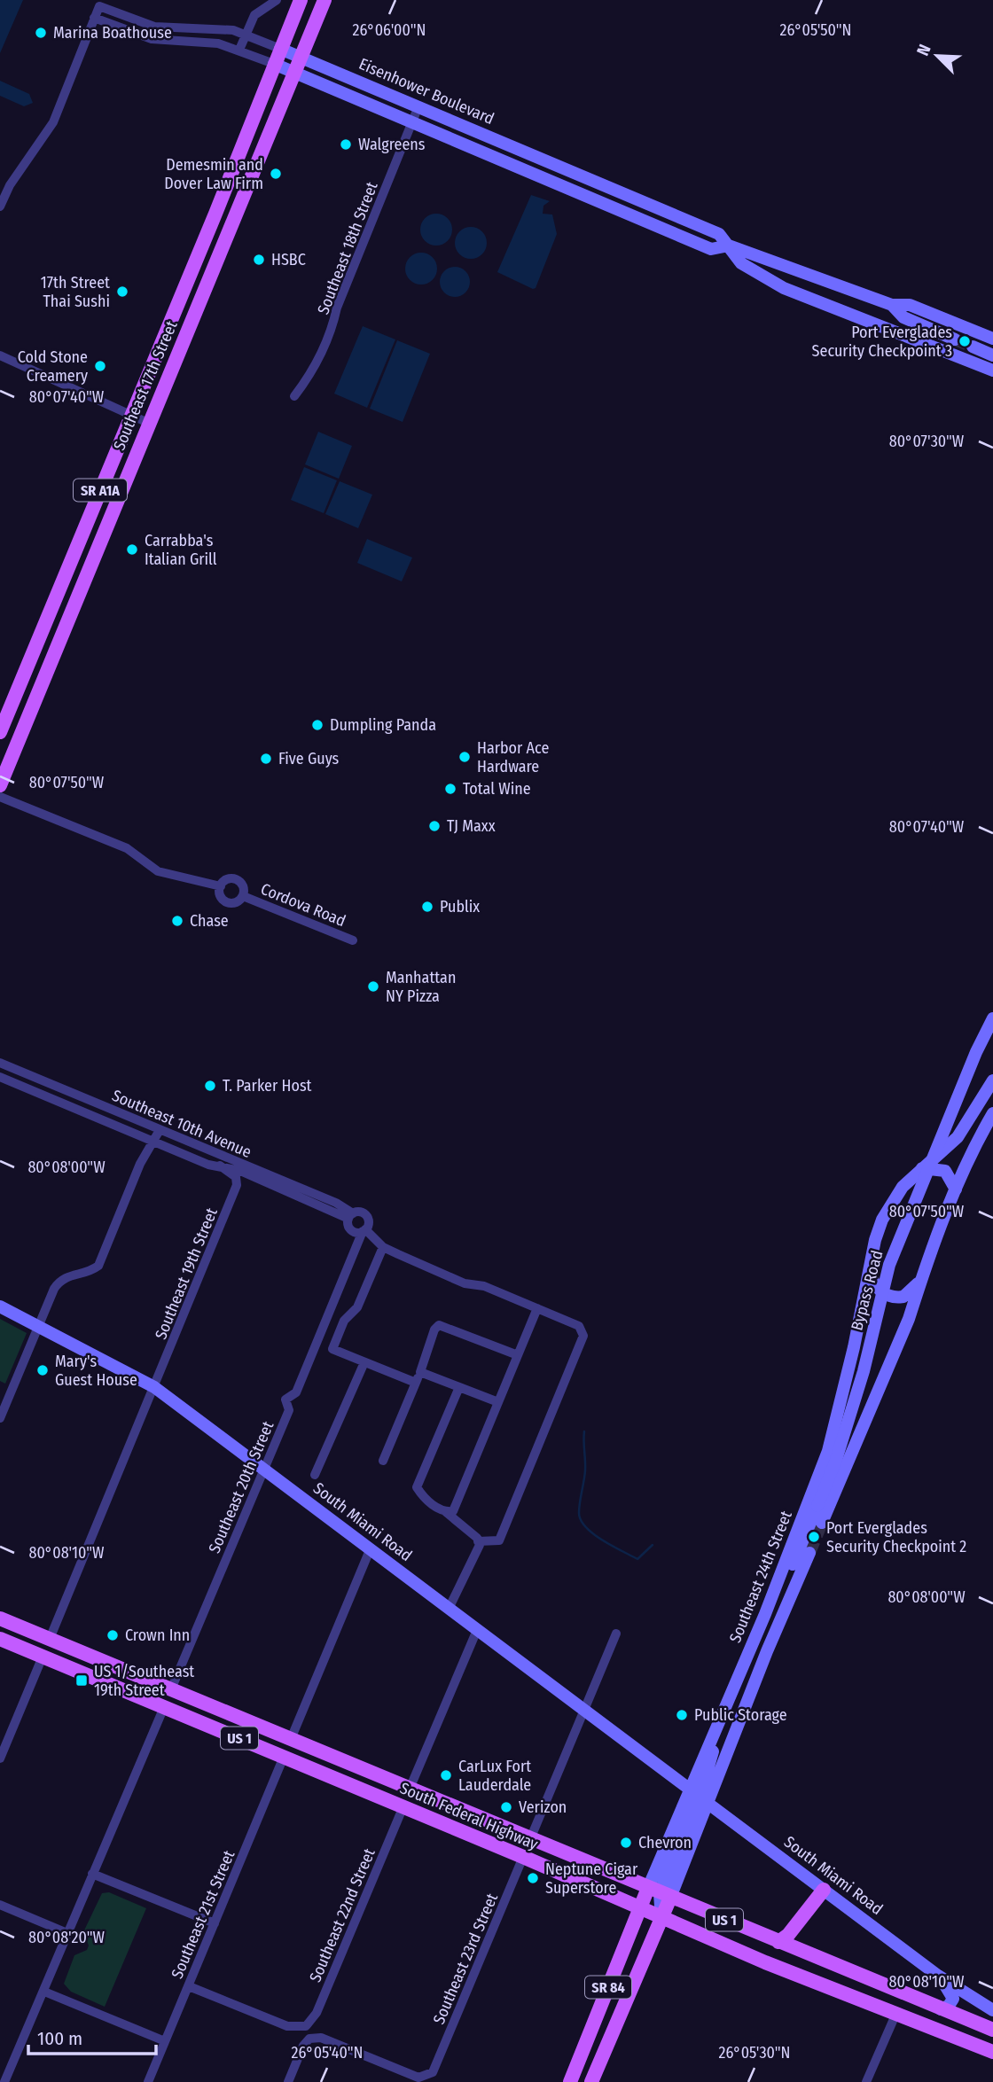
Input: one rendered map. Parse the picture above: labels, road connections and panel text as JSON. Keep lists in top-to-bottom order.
{
  "streets": {
    "main road": [
      "Southeast 17th Street",
      "SR A1A",
      "US 1",
      "South Federal Highway",
      "SR 84"
    ],
    "street": [
      "Eisenhower Boulevard",
      "Southeast 18th Street",
      "Cordova Road",
      "Southeast 10th Avenue",
      "Southeast 19th Street",
      "Bypass Road",
      "Southeast 20th Street",
      "South Miami Road",
      "Southeast 24th Street",
      "Southeast 21st Street",
      "Southeast 22nd Street",
      "Southeast 23rd Street"
    ]
  },
  "crossings": [
    ["Eisenhower Boulevard", "Southeast 18th Street"],
    ["Eisenhower Boulevard", "Southeast 17th Street"],
    ["Southeast 10th Avenue", "Southeast 19th Street"],
    ["Southeast 10th Avenue", "Southeast 20th Street"],
    ["Southeast 19th Street", "South Miami Road"],
    ["Southeast 19th Street", "South Federal Highway"],
    ["Bypass Road", "Southeast 24th Street"],
    ["Southeast 20th Street", "South Miami Road"],
    ["Southeast 20th Street", "South Federal Highway"],
    ["South Miami Road", "Southeast 24th Street"],
    ["South Miami Road", "South Federal Highway"],
    ["South Miami Road", "SR 84"],
    ["Southeast 24th Street", "South Federal Highway"],
    ["Southeast 24th Street", "SR 84"],
    ["South Federal Highway", "Southeast 21st Street"],
    ["South Federal Highway", "Southeast 22nd Street"],
    ["South Federal Highway", "Southeast 23rd Street"],
    ["South Federal Highway", "SR 84"],
    ["Southeast 21st Street", "Southeast 22nd Street"]
  ],
  "places": {
    "other": [
      "Marina Boathouse",
      "Walgreens",
      "Demesmin and Dover Law Firm",
      "HSBC",
      "17th Street Thai Sushi",
      "Port Everglades Security Checkpoint 3",
      "Cold Stone Creamery",
      "Carrabba's Italian Grill",
      "Dumpling Panda",
      "Harbor Ace Hardware",
      "Five Guys",
      "Total Wine",
      "TJ Maxx",
      "Publix",
      "Chase",
      "Manhattan NY Pizza",
      "T. Parker Host",
      "Mary's Guest House",
      "Port Everglades Security Checkpoint 2",
      "Crown Inn",
      "Public Storage",
      "CarLux Fort Lauderdale",
      "Verizon",
      "Chevron",
      "Neptune Cigar Superstore"
    ],
    "transit": ["US 1/Southeast 19th Street"]
  },
  "scale_bar": "100 m",
  "north": "top left",
  "coordinates": [
    "26°06'00\"N",
    "26°05'50\"N",
    "80°07'40\"W",
    "80°07'30\"W",
    "80°07'50\"W",
    "80°08'00\"W",
    "80°08'10\"W",
    "80°08'20\"W",
    "26°05'40\"N",
    "26°05'30\"N"
  ]
}
